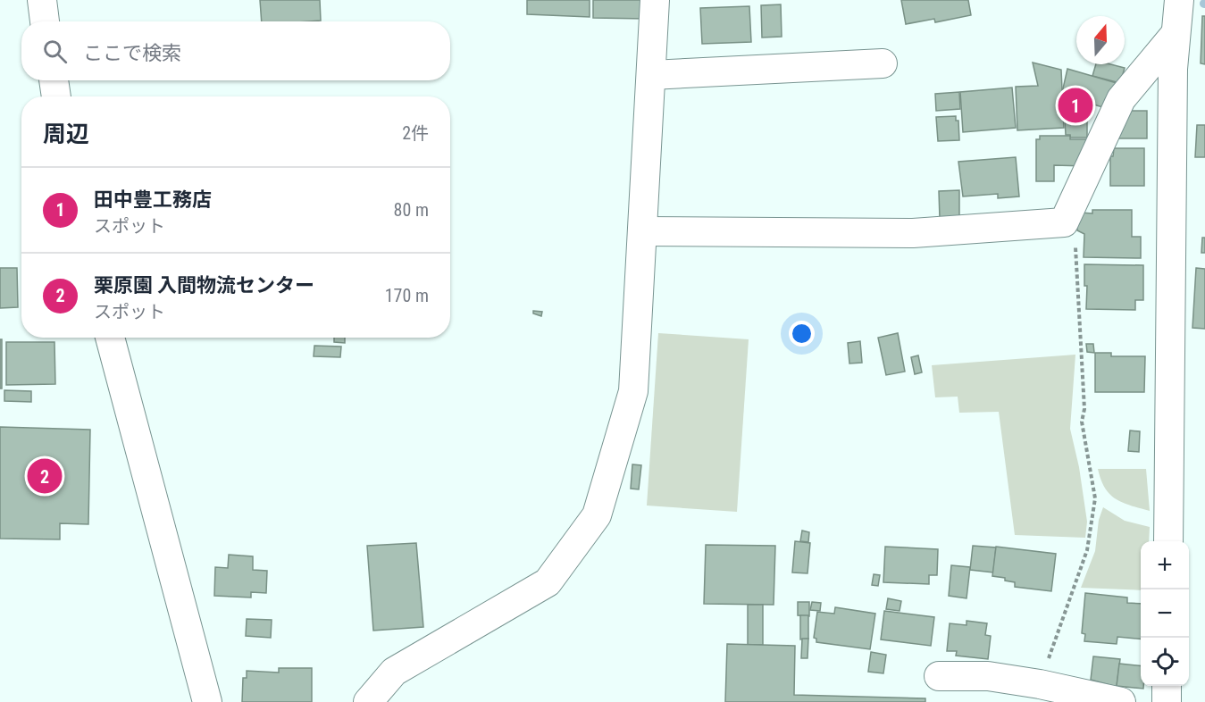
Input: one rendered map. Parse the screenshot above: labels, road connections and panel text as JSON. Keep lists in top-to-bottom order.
{
  "north": "top",
  "page": {
    "search": "ここで検索",
    "pins": ["1", "2"],
    "heading": ["周辺", "2件"],
    "list": [
      {
        "mark": "1",
        "name": "田中豊工務店",
        "note": "スポット",
        "value": "80 m"
      },
      {
        "mark": "2",
        "name": "栗原園 入間物流センター",
        "note": "スポット",
        "value": "170 m"
      }
    ],
    "map_buttons": ["+", "−"]
  }
}
